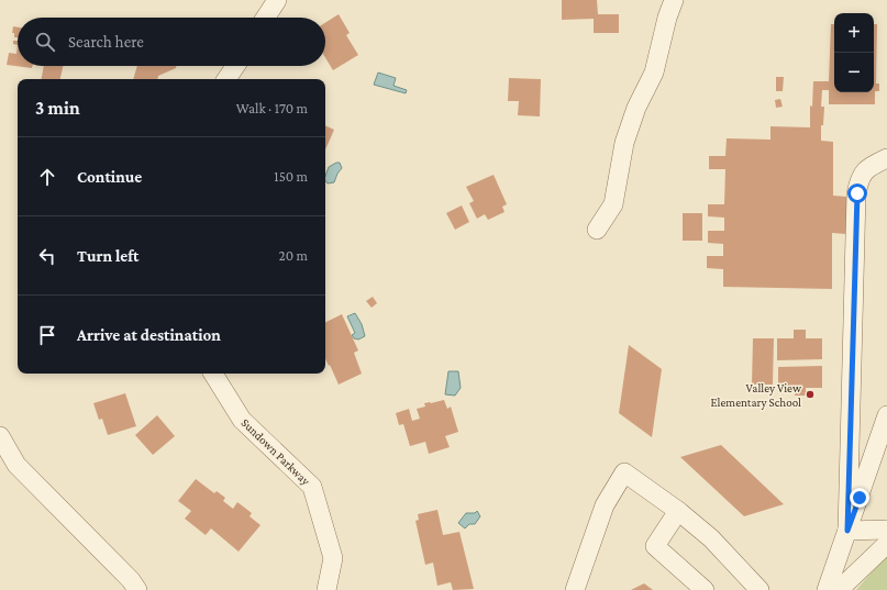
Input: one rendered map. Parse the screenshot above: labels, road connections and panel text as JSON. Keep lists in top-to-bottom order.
{
  "streets": {
    "street": ["Sundown Parkway"]
  },
  "places": ["Valley View Elementary School"],
  "page": {
    "map_buttons": ["+", "−"],
    "search": "Search here",
    "heading": ["3 min", "Walk · 170 m"],
    "list": [
      ["Continue", "150 m"],
      ["Turn left", "20 m"],
      "Arrive at destination"
    ]
  }
}
